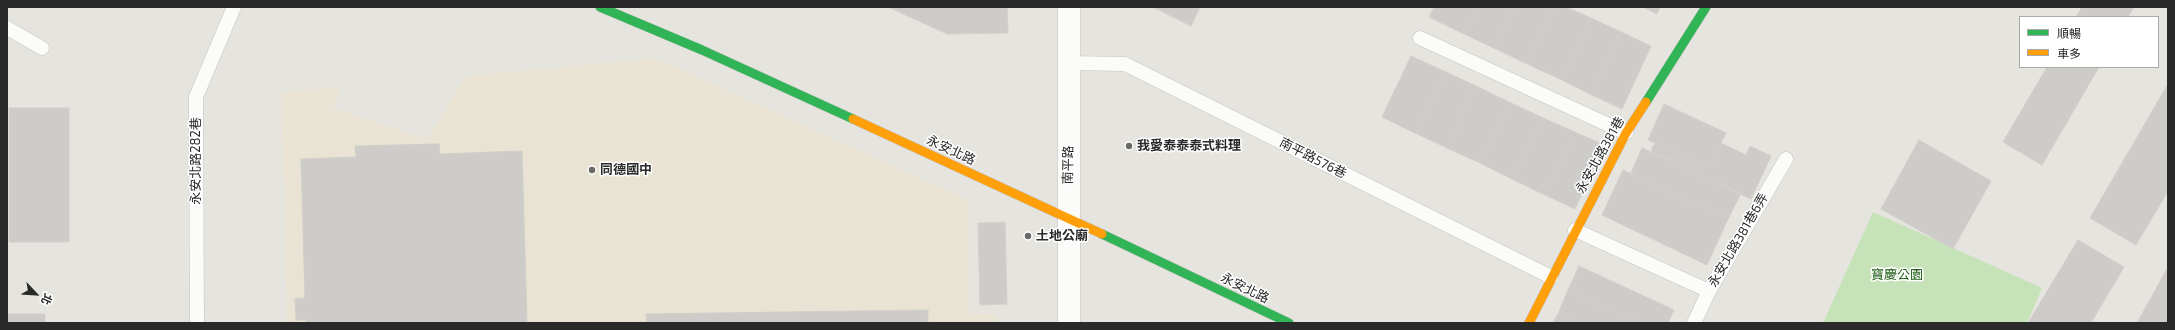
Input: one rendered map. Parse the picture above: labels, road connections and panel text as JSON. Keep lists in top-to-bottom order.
{
  "streets": {
    "street": ["永安北路", "永安北路381巷", "南平路"],
    "lane": ["南平路576巷", "永安北路282巷", "永安北路381巷6弄"]
  },
  "crossings": [
    ["永安北路", "南平路"],
    ["永安北路381巷", "南平路576巷"],
    ["南平路576巷", "南平路"]
  ],
  "parks": ["寶慶公園"],
  "places": ["我愛泰泰泰式料理", "同德國中", "土地公廟"],
  "legend": ["順暢", "車多"],
  "north": "bottom right"
}
